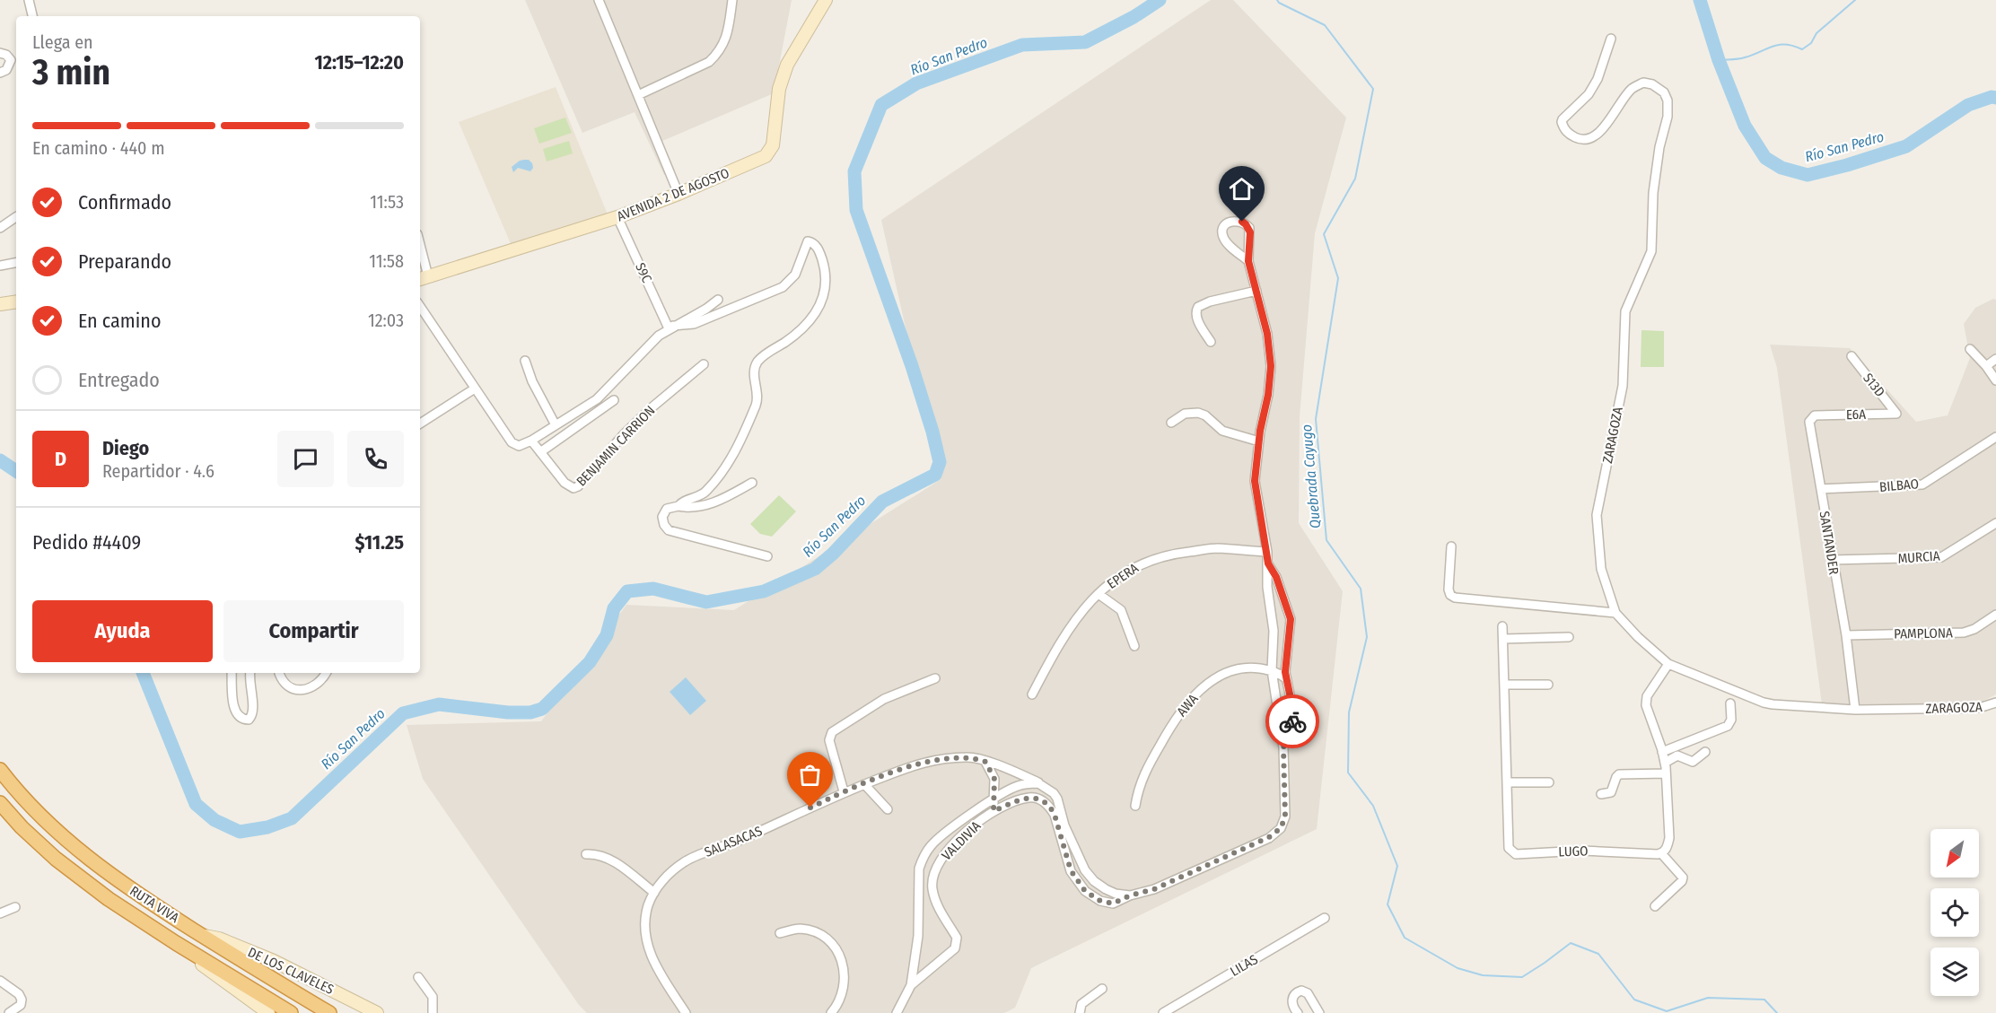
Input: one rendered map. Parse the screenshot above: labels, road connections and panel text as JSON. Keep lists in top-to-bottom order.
{
  "streets": {
    "highway": ["RUTA VIVA"],
    "main road": ["AVENIDA 2 DE AGOSTO", "DE LOS CLAVELES"],
    "street": [
      "S9C",
      "S13D",
      "E6A",
      "ZARAGOZA",
      "BENJAMIN CARRION",
      "BILBAO",
      "SANTANDER",
      "MURCIA",
      "EPERA",
      "PAMPLONA",
      "AWA",
      "VALDIVIA",
      "SALASACAS",
      "LUGO",
      "LILAS"
    ]
  },
  "crossings": [
    ["AVENIDA 2 DE AGOSTO", "S9C"],
    ["S13D", "E6A"],
    ["E6A", "SANTANDER"],
    ["ZARAGOZA", "SANTANDER"],
    ["BILBAO", "SANTANDER"],
    ["SANTANDER", "MURCIA"],
    ["SANTANDER", "PAMPLONA"],
    ["VALDIVIA", "SALASACAS"],
    ["RUTA VIVA", "DE LOS CLAVELES"]
  ],
  "water": ["Río San Pedro", "Quebrada Cayugo"],
  "north": "bottom left",
  "page": {
    "heading": ["3 min", "Llega en", "12:15–12:20"],
    "panel": [
      "Diego",
      "Repartidor · 4.6",
      "Pedido #4409",
      "$11.25"
    ],
    "bar": "En camino · 440 m",
    "list": [
      ["Confirmado", "11:53"],
      ["Preparando", "11:58"],
      ["En camino", "12:03"],
      "Entregado"
    ],
    "round": "D",
    "buttons": ["Ayuda", "Compartir"]
  }
}
